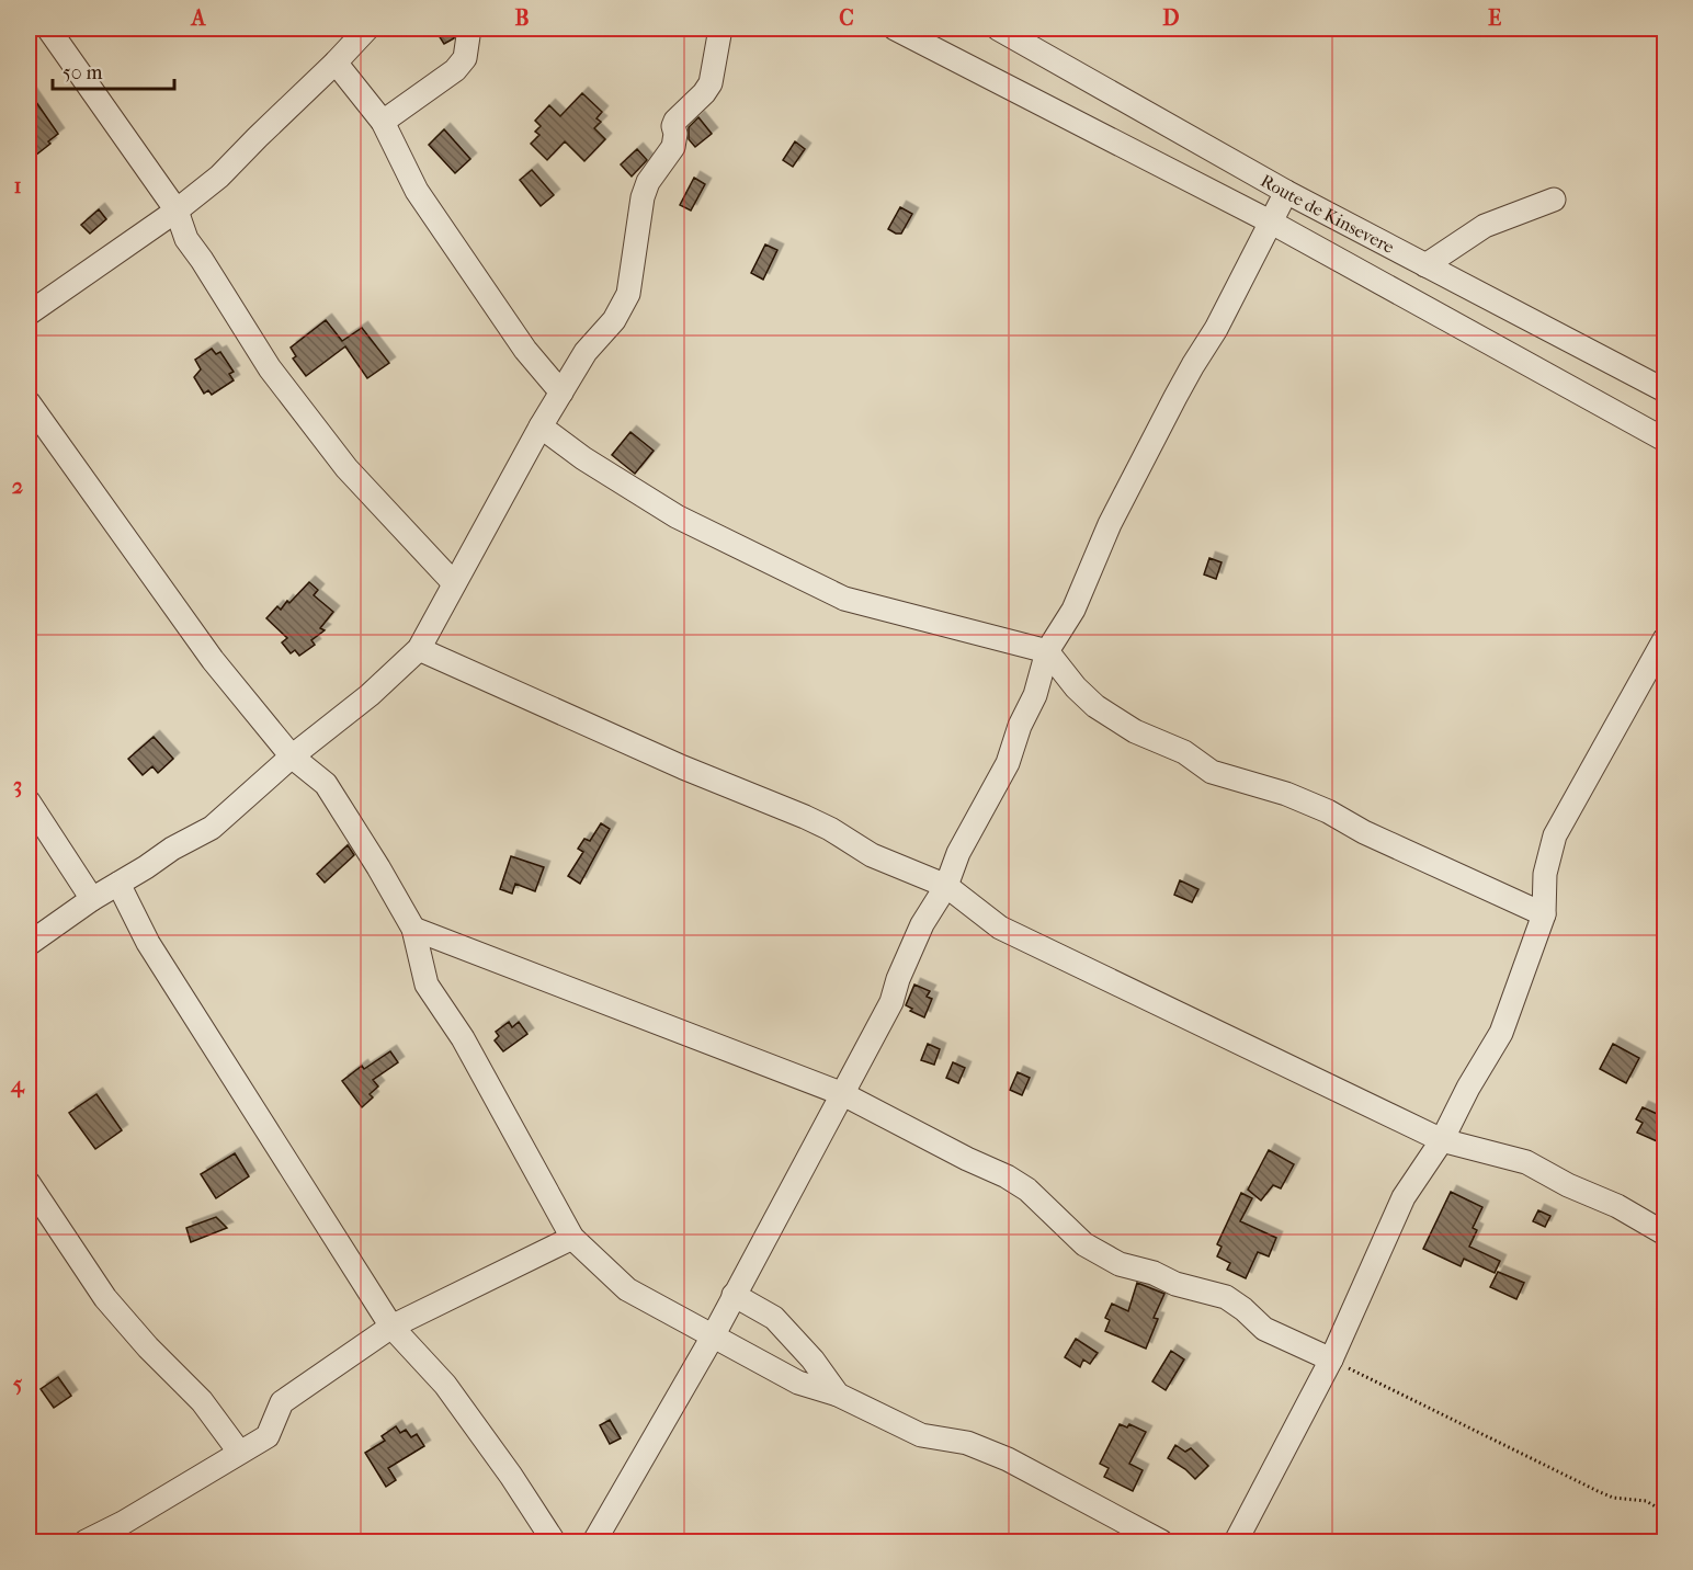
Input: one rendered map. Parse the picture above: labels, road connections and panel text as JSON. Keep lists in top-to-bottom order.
{
  "streets": {
    "street": ["Route de Kinsevere"]
  },
  "scale_bar": "50 m",
  "grid": {
    "columns": [
      "A",
      "B",
      "C",
      "D",
      "E"
    ],
    "rows": [
      "1",
      "2",
      "3",
      "4",
      "5"
    ]
  }
}
